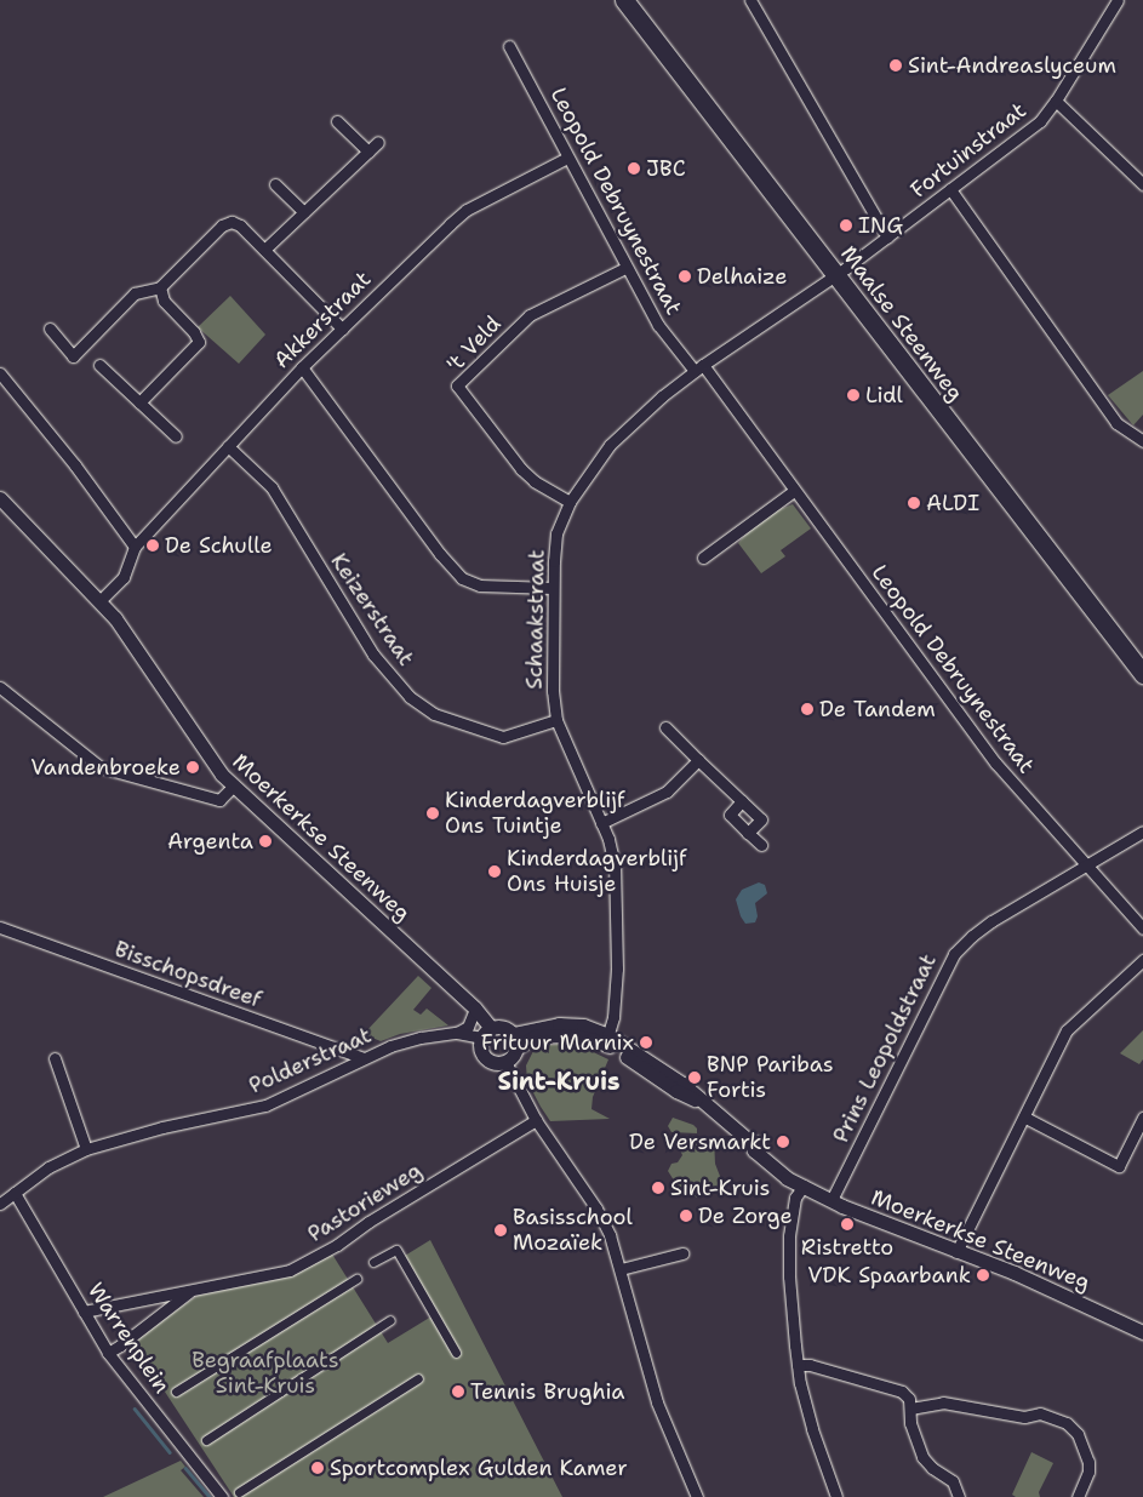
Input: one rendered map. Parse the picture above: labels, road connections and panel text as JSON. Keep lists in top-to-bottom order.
{
  "streets": {
    "main road": ["Maalse Steenweg"],
    "street": [
      "Fortuinstraat",
      "Leopold Debruynestraat",
      "Akkerstraat",
      "'t Veld",
      "Keizerstraat",
      "Schaakstraat",
      "Moerkerkse Steenweg",
      "Bisschopsdreef",
      "Prins Leopoldstraat",
      "Polderstraat",
      "Pastorieweg",
      "Warrenplein"
    ]
  },
  "crossings": [
    ["Fortuinstraat", "Maalse Steenweg"],
    ["Fortuinstraat", "Schaakstraat"],
    ["Leopold Debruynestraat", "Akkerstraat"],
    ["Leopold Debruynestraat", "'t Veld"],
    ["Leopold Debruynestraat", "Schaakstraat"],
    ["Leopold Debruynestraat", "Prins Leopoldstraat"],
    ["Akkerstraat", "Keizerstraat"],
    ["Maalse Steenweg", "Schaakstraat"],
    ["'t Veld", "Schaakstraat"],
    ["Keizerstraat", "Schaakstraat"],
    ["Schaakstraat", "Moerkerkse Steenweg"],
    ["Moerkerkse Steenweg", "Prins Leopoldstraat"],
    ["Moerkerkse Steenweg", "Polderstraat"],
    ["Bisschopsdreef", "Polderstraat"],
    ["Polderstraat", "Warrenplein"],
    ["Pastorieweg", "Warrenplein"]
  ],
  "districts": ["Sint-Kruis"],
  "parks": ["Begraafplaats Sint-Kruis"],
  "places": [
    "Sint-Andreaslyceum",
    "JBC",
    "ING",
    "Delhaize",
    "Lidl",
    "ALDI",
    "De Schulle",
    "De Tandem",
    "Vandenbroeke",
    "Kinderdagverblijf Ons Tuintje",
    "Argenta",
    "Kinderdagverblijf Ons Huisje",
    "Frituur Marnix",
    "BNP Paribas Fortis",
    "De Versmarkt",
    "Sint-Kruis",
    "De Zorge",
    "Ristretto",
    "Basisschool Mozaïek",
    "VDK Spaarbank",
    "Tennis Brughia",
    "Sportcomplex Gulden Kamer"
  ]
}
